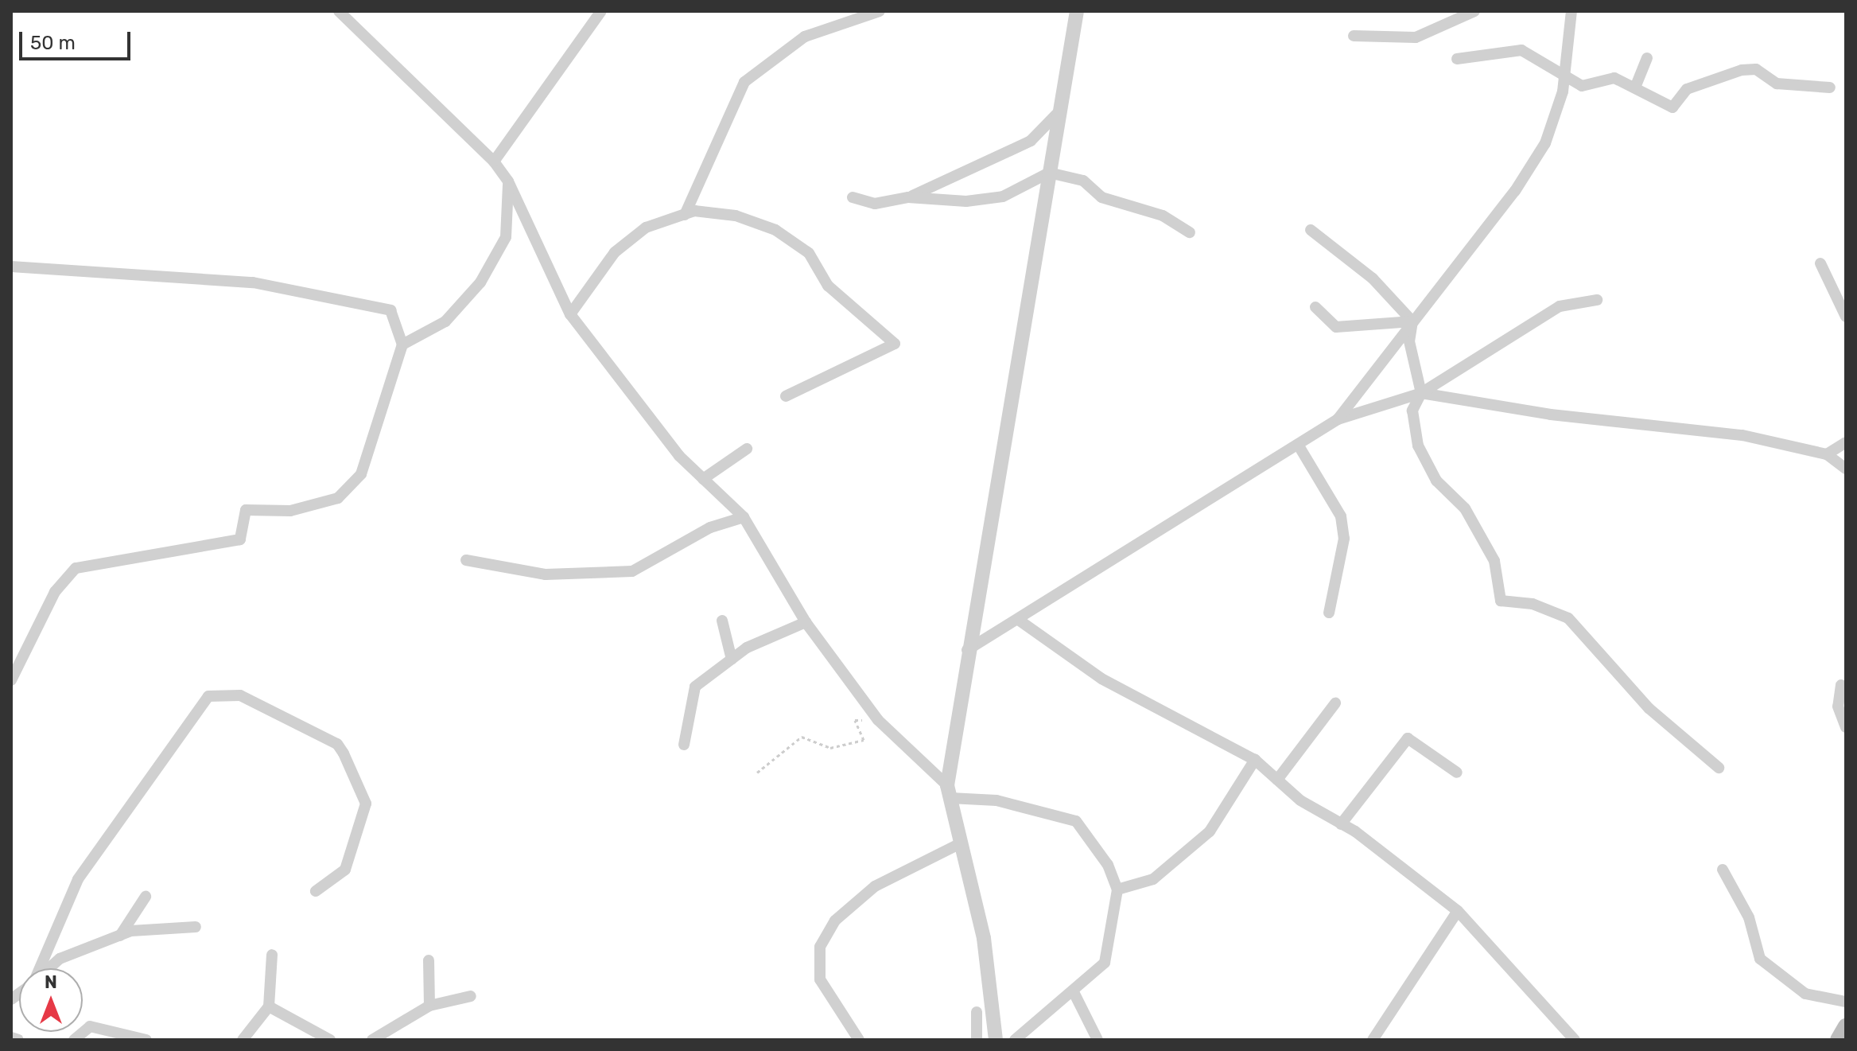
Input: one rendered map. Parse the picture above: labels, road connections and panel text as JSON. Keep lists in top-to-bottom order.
{
  "scale_bar": "50 m",
  "north": "top"
}
